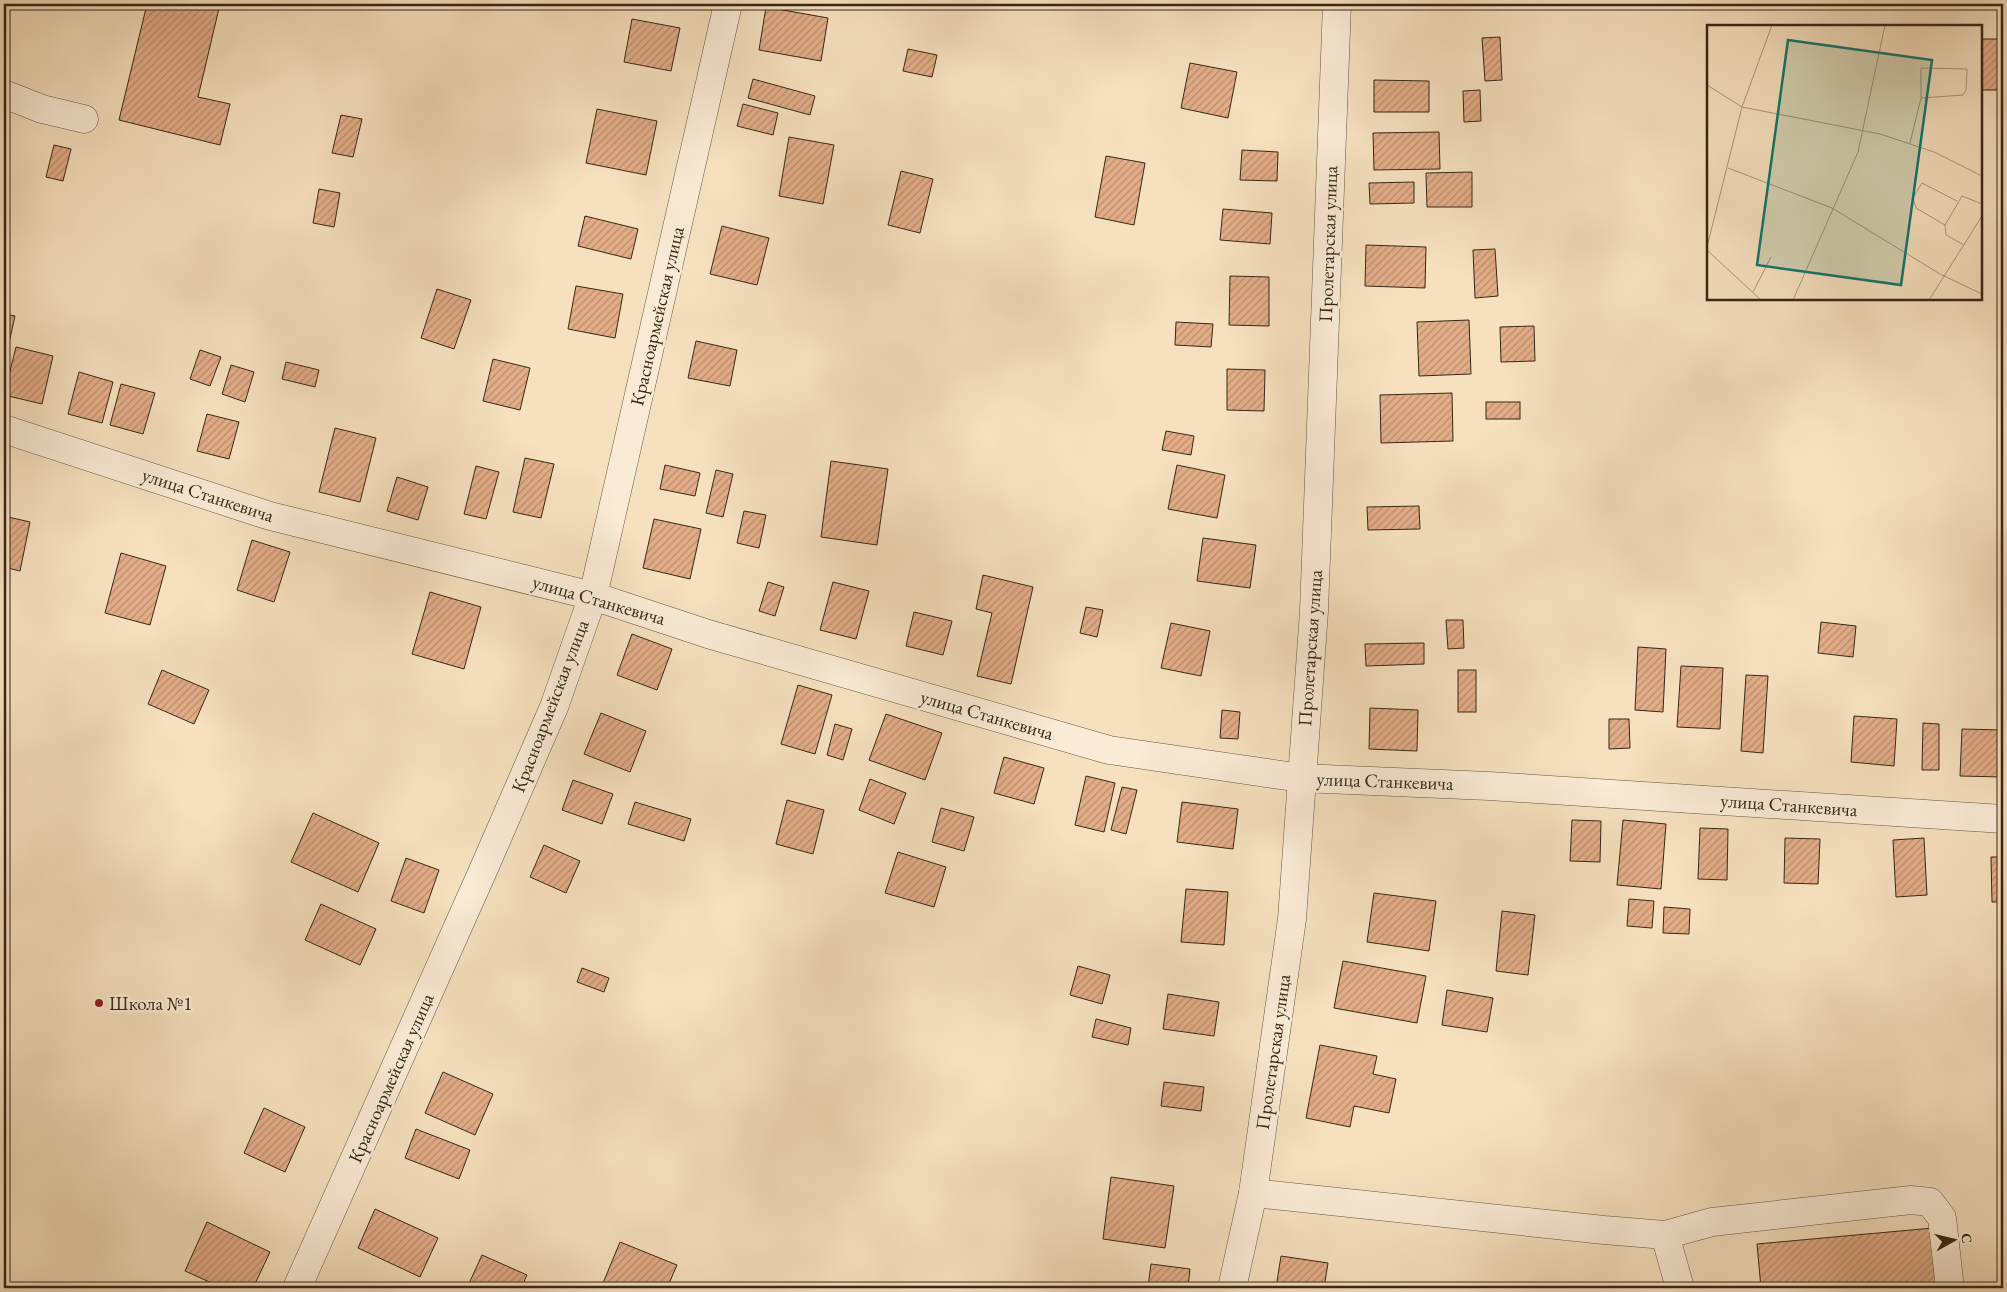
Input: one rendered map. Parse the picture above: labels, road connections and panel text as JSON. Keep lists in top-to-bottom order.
{
  "streets": {
    "street": ["Пролетарская улица", "Красноармейская улица", "улица Станкевича"]
  },
  "crossings": [
    ["Пролетарская улица", "улица Станкевича"],
    ["Красноармейская улица", "улица Станкевича"]
  ],
  "places": ["Школа №1"],
  "north": "right"
}
